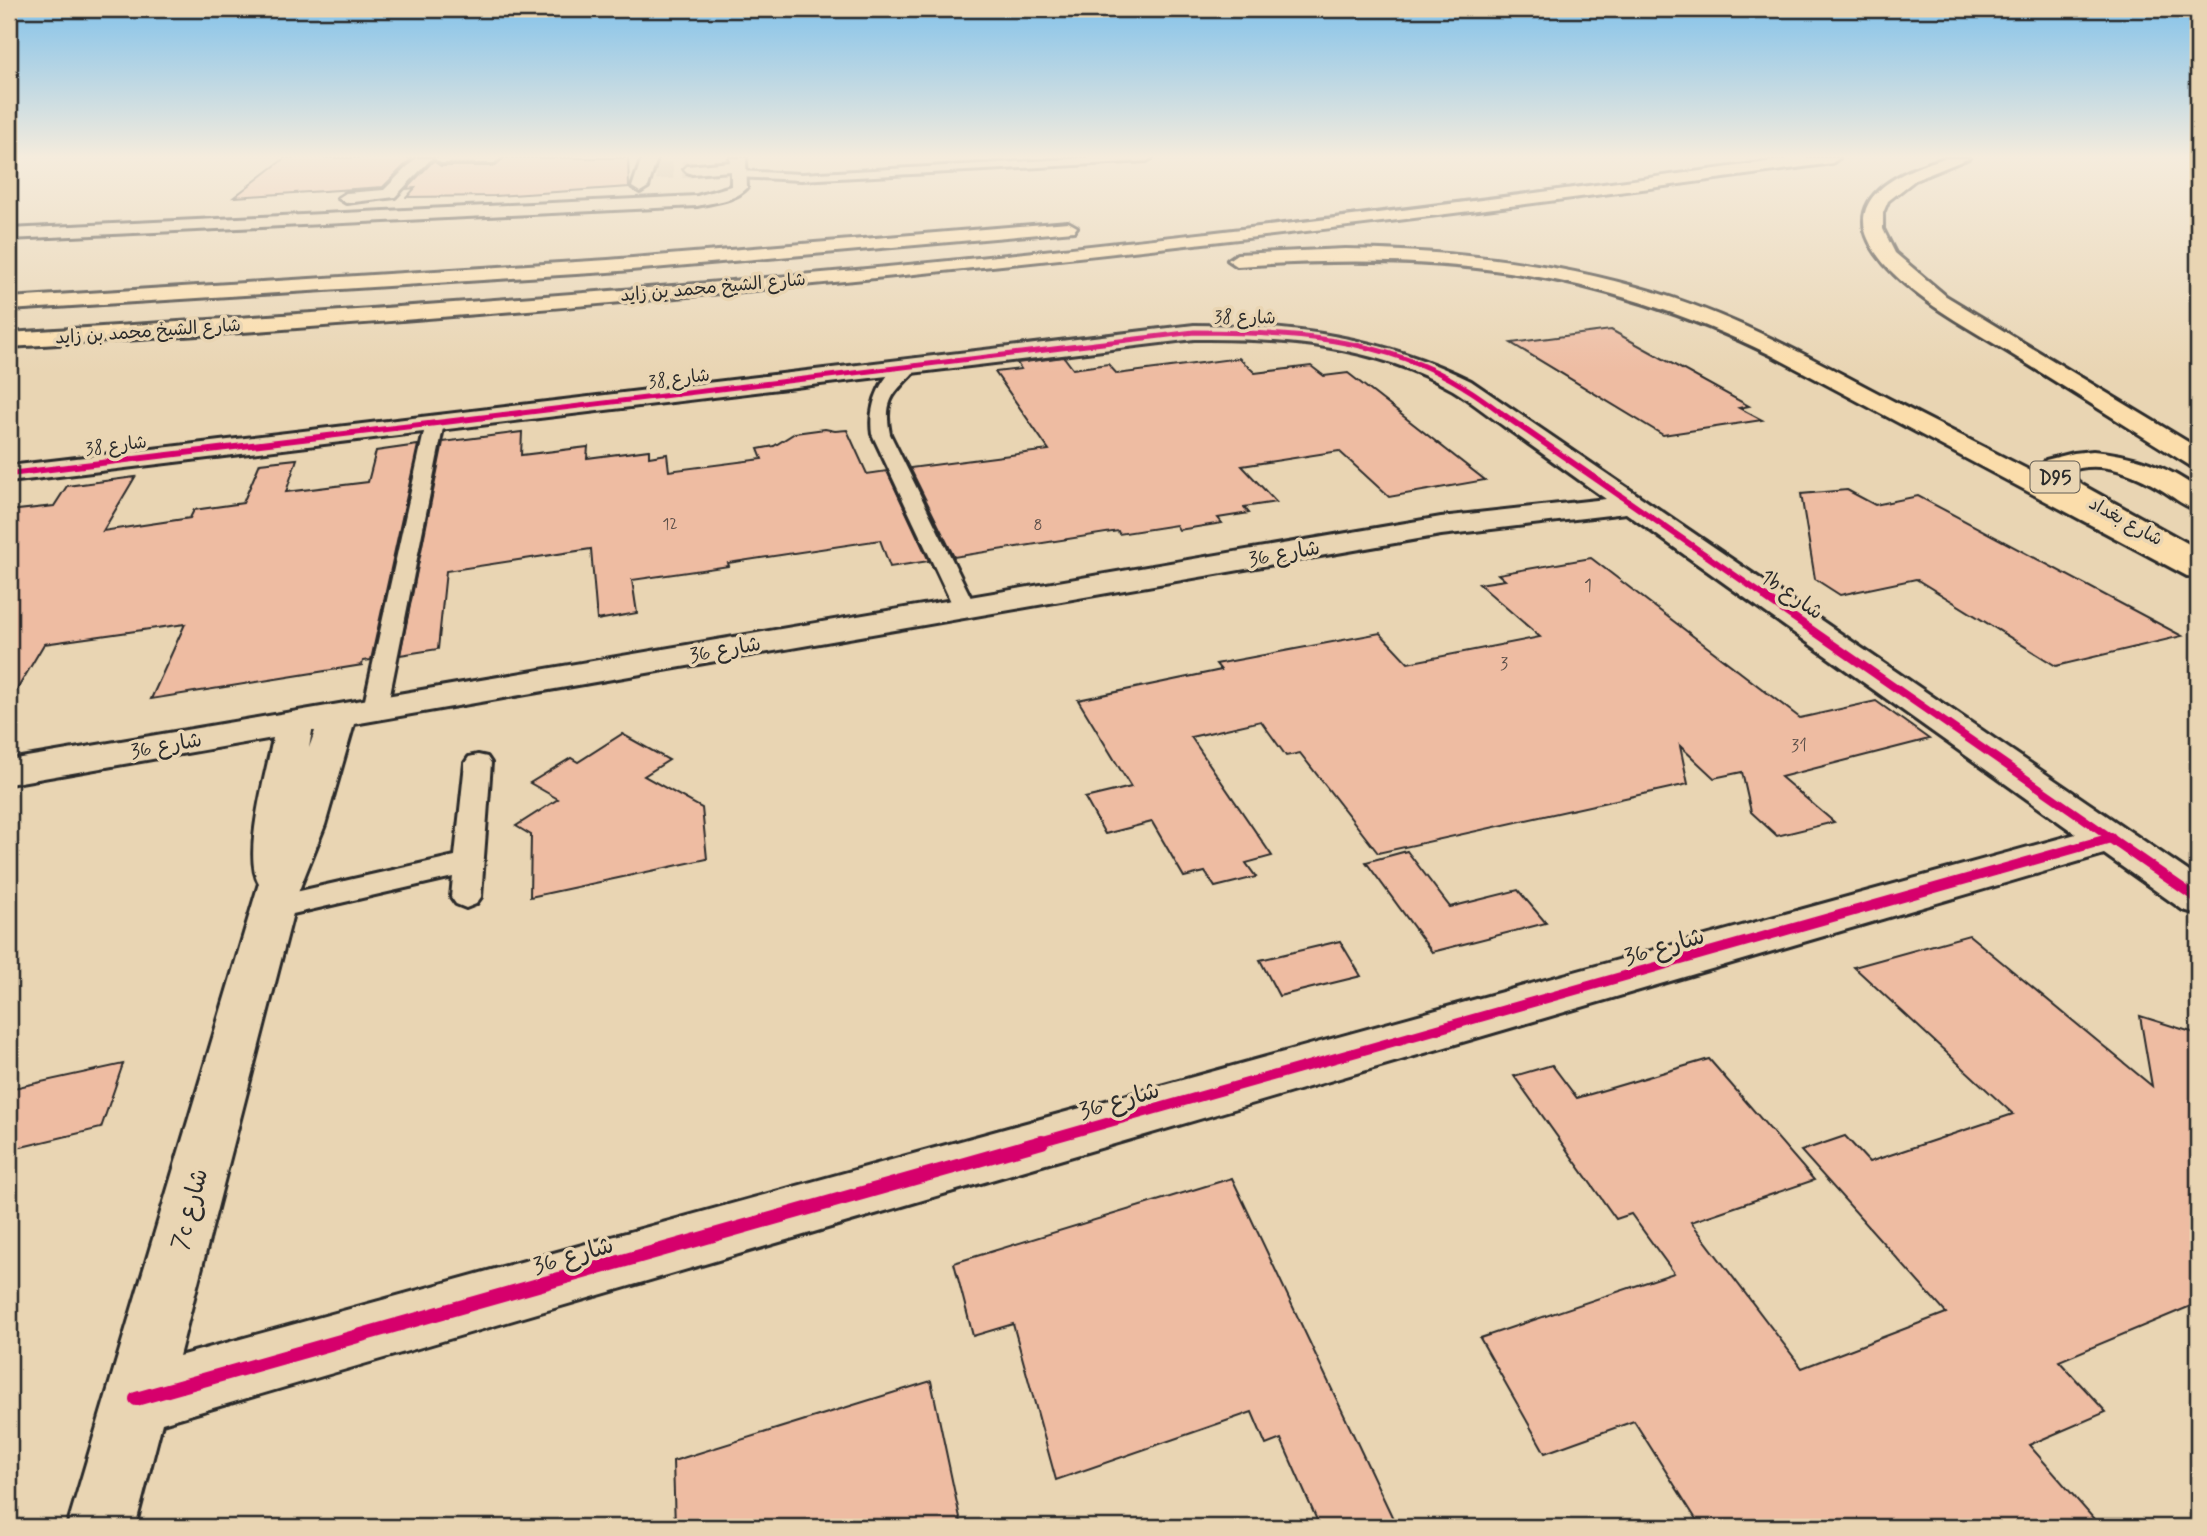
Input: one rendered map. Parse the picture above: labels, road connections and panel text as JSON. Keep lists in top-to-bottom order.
{
  "streets": {
    "main road": ["شارع الشيخ محمد بن زايد", "D95", "شارع بغداد"],
    "street": [
      "شارع 38",
      "شارع 36",
      "1b شارع",
      "7c شارع"
    ]
  },
  "crossings": [
    ["شارع 38", "1b شارع"],
    ["شارع 36", "1b شارع"],
    ["شارع 36", "7c شارع"]
  ],
  "house_numbers": [
    "12",
    "8",
    "1",
    "3",
    "31"
  ]
}
